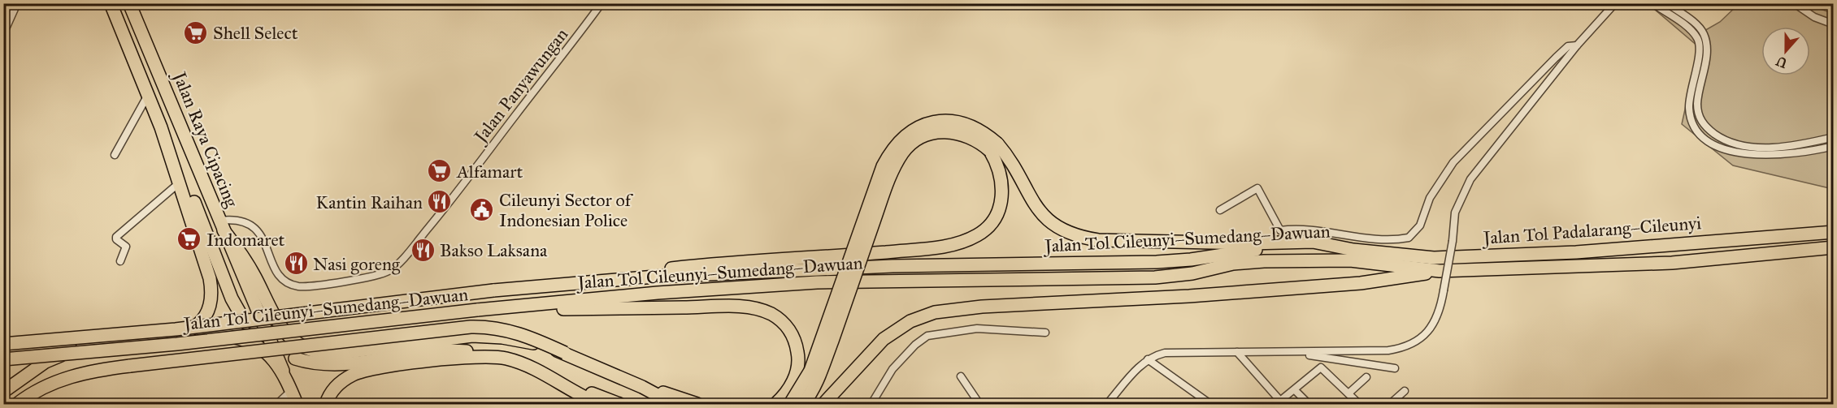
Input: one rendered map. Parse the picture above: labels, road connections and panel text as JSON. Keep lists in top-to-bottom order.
{
  "streets": {
    "highway": ["Jalan Raya Cipacing", "Jalan Tol Padalarang–Cileunyi", "Jalan Tol Cileunyi–Sumedang–Dawuan"],
    "street": ["Jalan Panyawungan"]
  },
  "crossings": [
    ["Jalan Panyawungan", "Jalan Raya Cipacing"],
    ["Jalan Tol Padalarang–Cileunyi", "Jalan Tol Cileunyi–Sumedang–Dawuan"]
  ],
  "places": {
    "supermarket": ["Shell Select", "Alfamart", "Indomaret"],
    "restaurant": ["Kantin Raihan", "Bakso Laksana", "Nasi goreng"],
    "public building": ["Cileunyi Sector of Indonesian Police"]
  },
  "north": "bottom"
}
